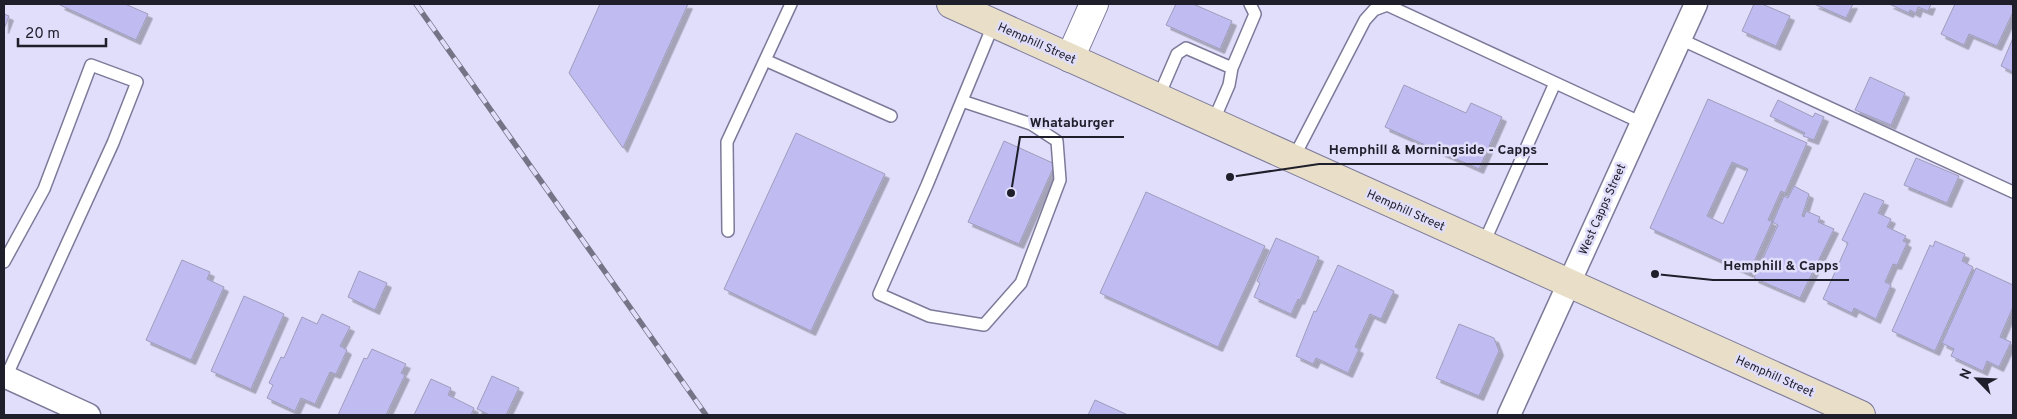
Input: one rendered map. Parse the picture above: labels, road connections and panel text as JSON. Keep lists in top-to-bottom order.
{
  "streets": {
    "main road": ["Hemphill Street"],
    "street": ["West Capps Street"]
  },
  "crossings": [
    ["Hemphill Street", "West Capps Street"]
  ],
  "places": ["Hemphill & Morningside - Capps", "Whataburger", "Hemphill & Capps"],
  "scale_bar": "20 m",
  "north": "top left"
}
